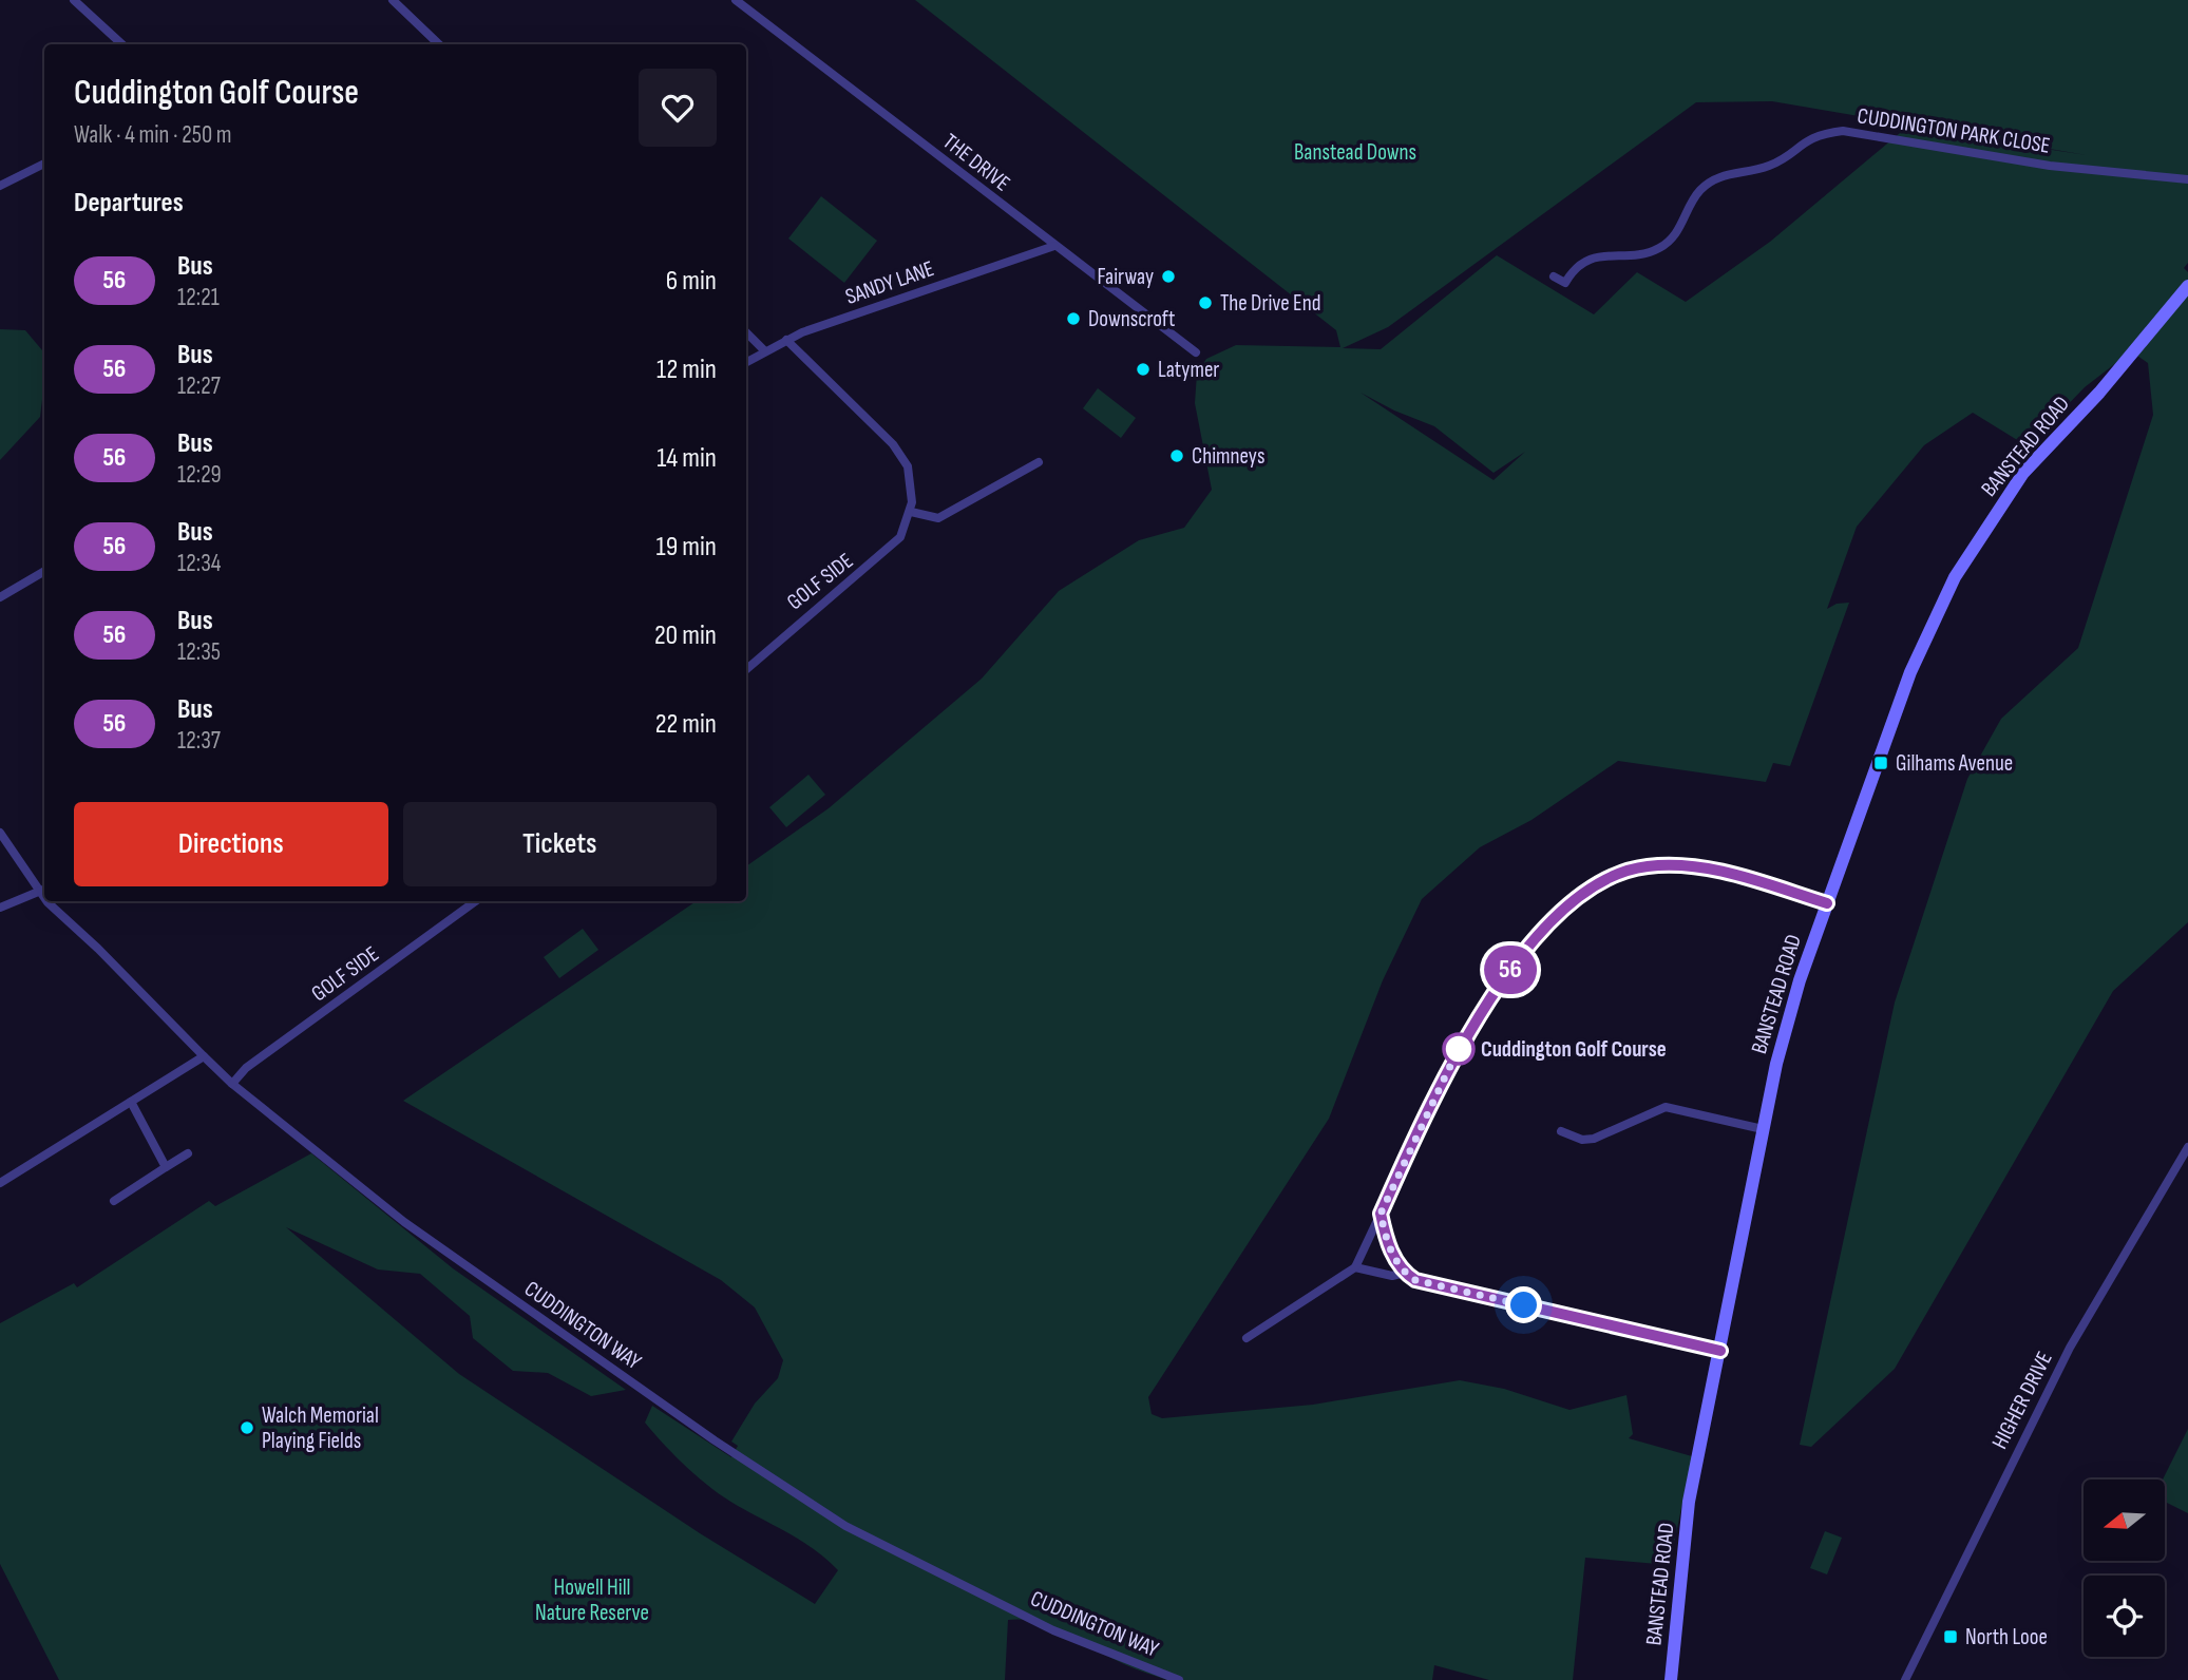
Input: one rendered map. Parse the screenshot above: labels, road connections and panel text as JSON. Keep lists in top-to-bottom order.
{
  "streets": {
    "street": [
      "CUDDINGTON PARK CLOSE",
      "THE DRIVE",
      "SANDY LANE",
      "BANSTEAD ROAD",
      "GOLF SIDE",
      "CUDDINGTON WAY",
      "HIGHER DRIVE"
    ]
  },
  "crossings": [
    ["THE DRIVE", "SANDY LANE"],
    ["SANDY LANE", "GOLF SIDE"],
    ["GOLF SIDE", "CUDDINGTON WAY"]
  ],
  "parks": ["Banstead Downs", "Howell Hill Nature Reserve"],
  "places": {
    "other": [
      "Fairway",
      "The Drive End",
      "Downscroft",
      "Latymer",
      "Chimneys",
      "Cuddington Golf Course",
      "Walch Memorial Playing Fields"
    ],
    "transit": ["Gilhams Avenue", "North Looe"]
  },
  "lines": ["bus line 56"],
  "north": "left",
  "page": {
    "on_map": "56",
    "heading": [
      ["Cuddington Golf Course", "Walk · 4 min · 250 m"],
      "Departures"
    ],
    "list": [
      {
        "mark": "56",
        "name": "Bus",
        "note": "12:21",
        "value": "6 min"
      },
      {
        "mark": "56",
        "name": "Bus",
        "note": "12:27",
        "value": "12 min"
      },
      {
        "mark": "56",
        "name": "Bus",
        "note": "12:29",
        "value": "14 min"
      },
      {
        "mark": "56",
        "name": "Bus",
        "note": "12:34",
        "value": "19 min"
      },
      {
        "mark": "56",
        "name": "Bus",
        "note": "12:35",
        "value": "20 min"
      },
      {
        "mark": "56",
        "name": "Bus",
        "note": "12:37",
        "value": "22 min"
      }
    ],
    "buttons": ["Directions", "Tickets"]
  }
}
